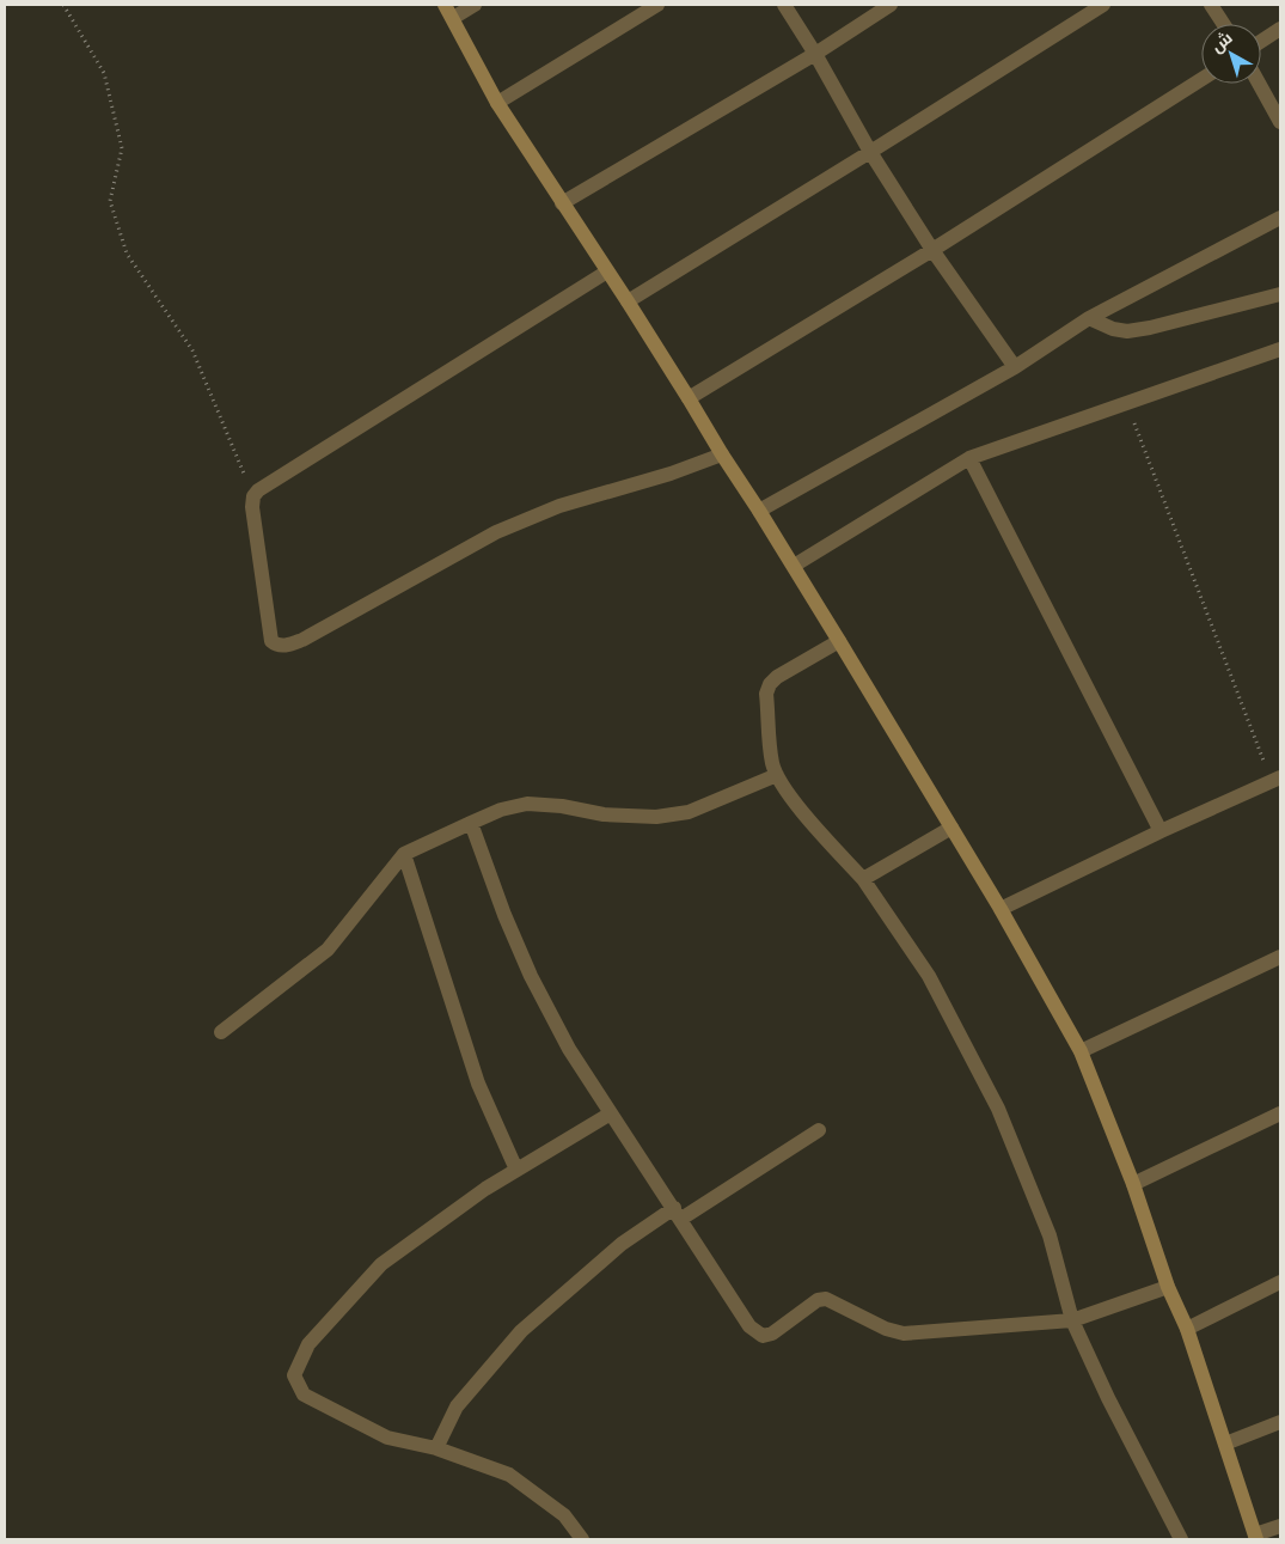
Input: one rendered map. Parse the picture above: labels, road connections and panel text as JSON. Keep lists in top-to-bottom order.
{
  "north": "top left"
}
